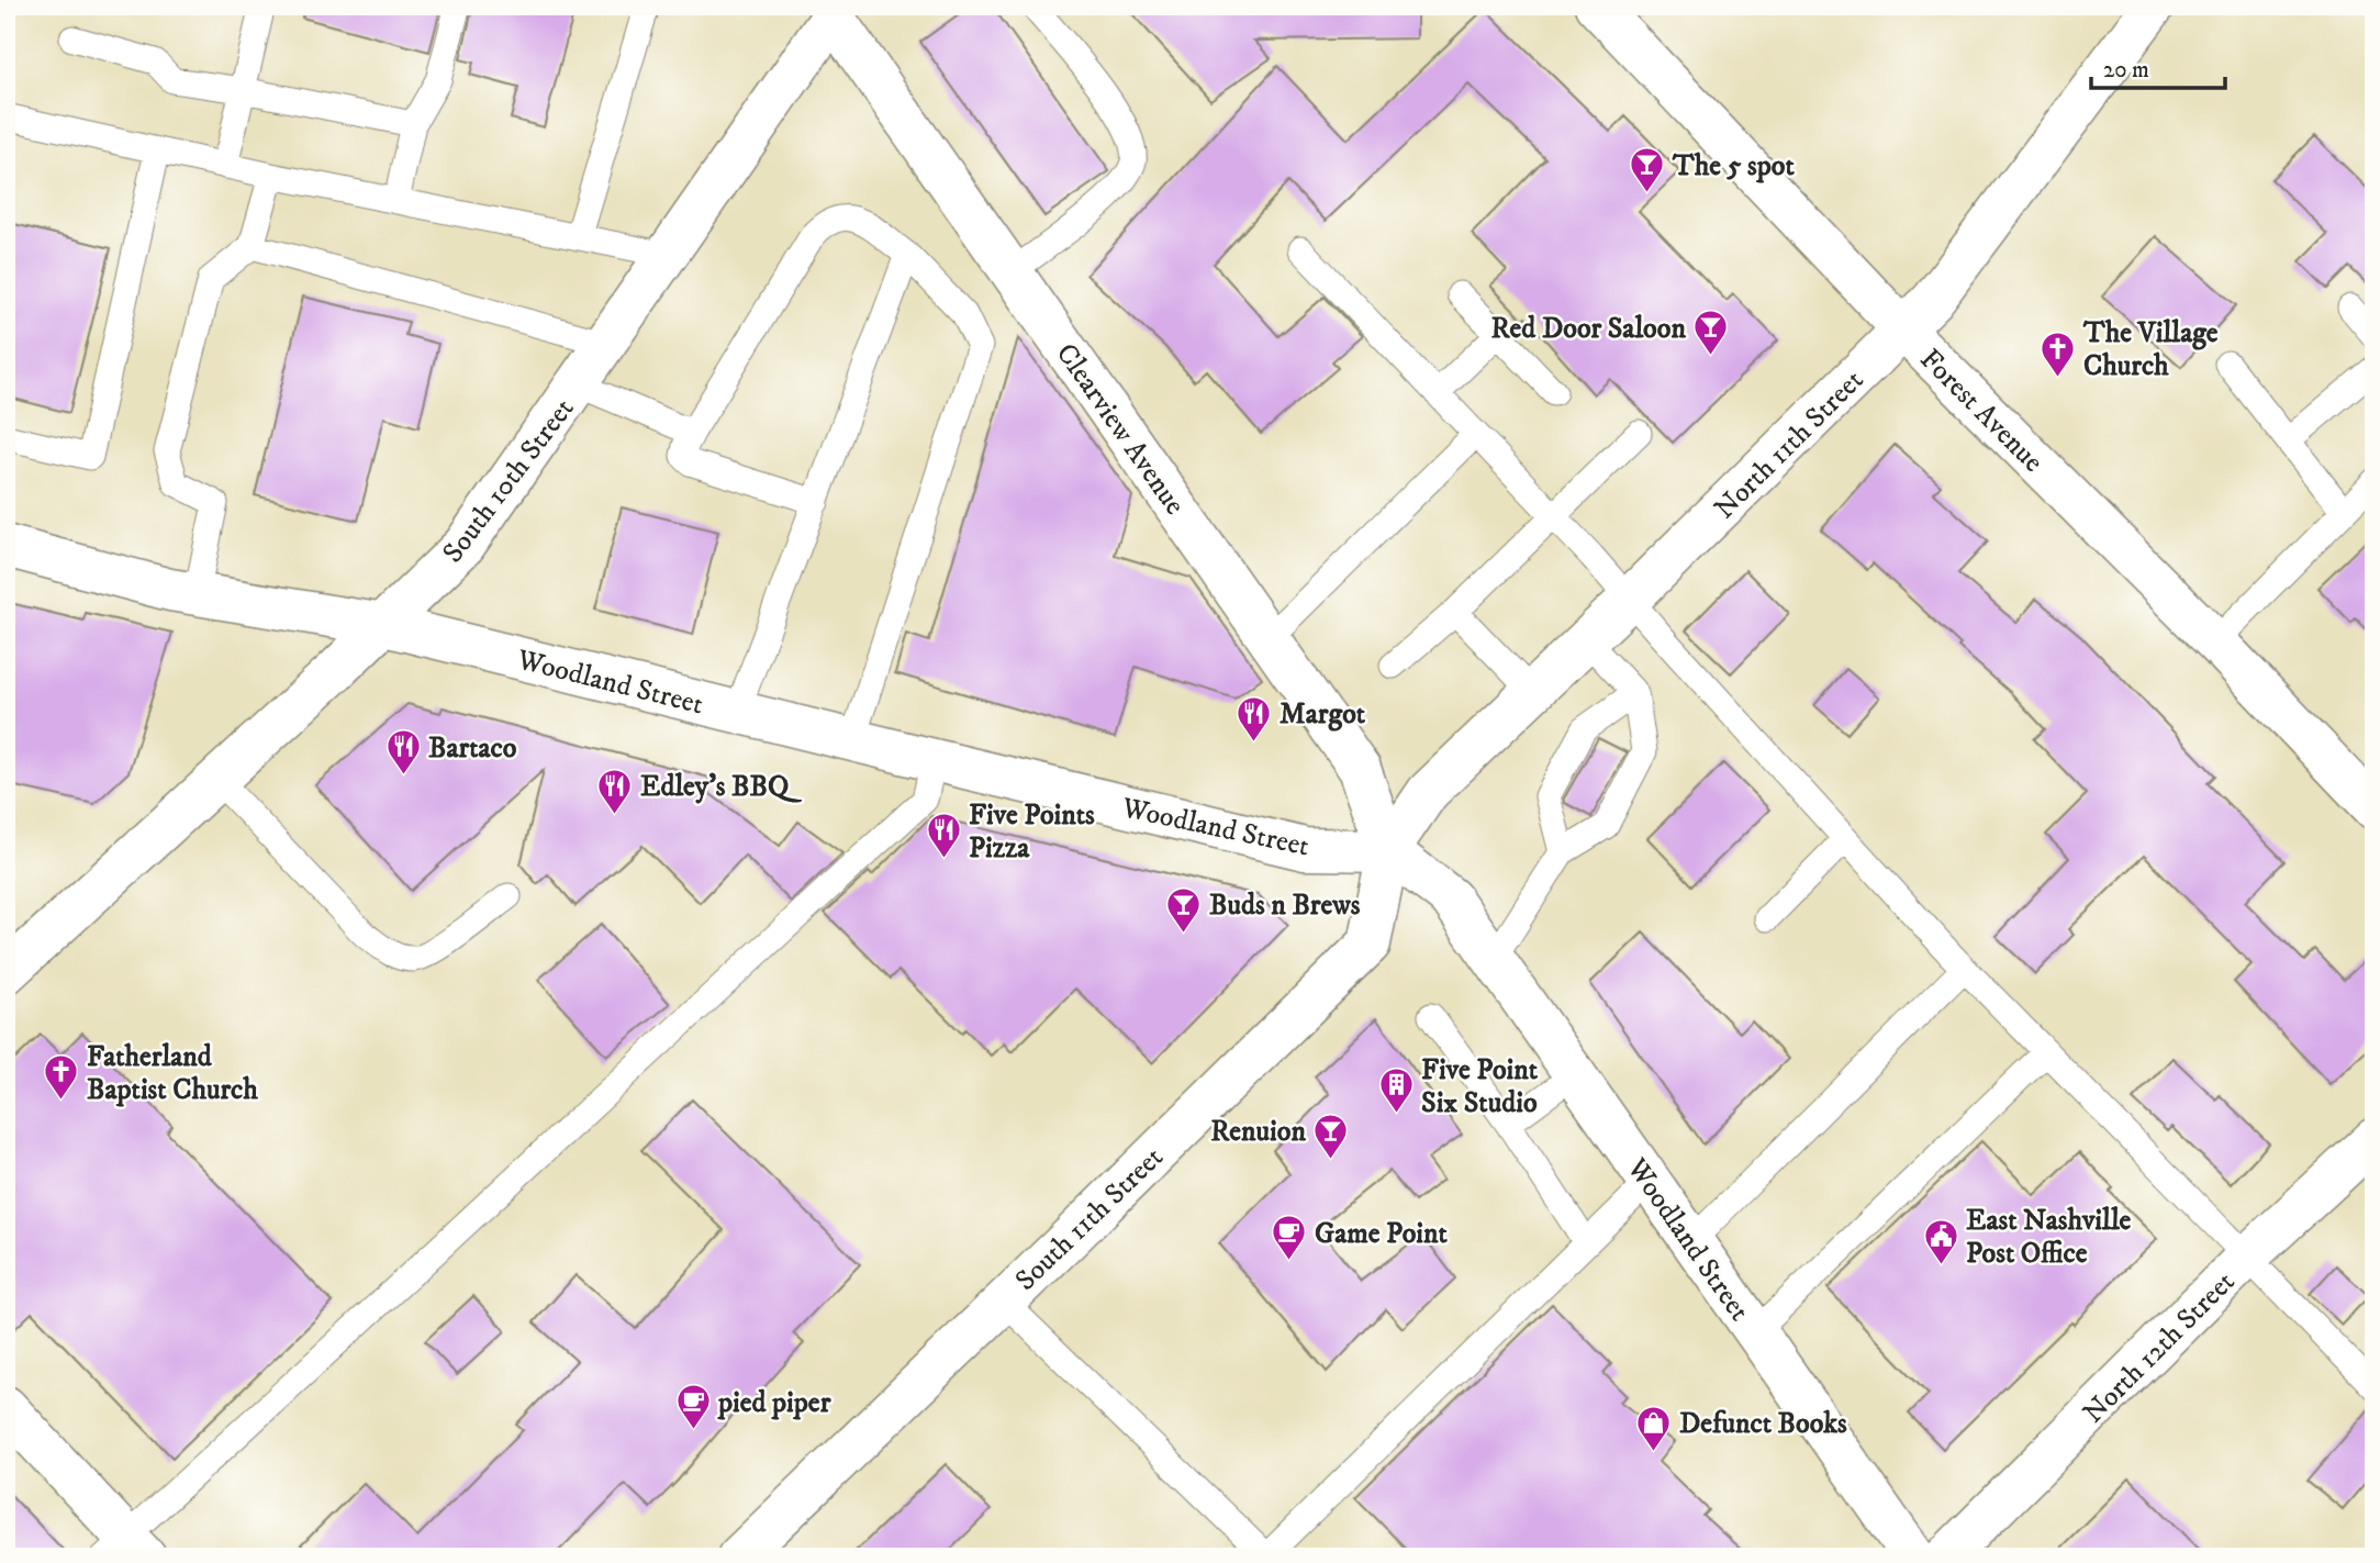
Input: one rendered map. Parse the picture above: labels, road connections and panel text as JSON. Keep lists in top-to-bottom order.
{
  "streets": {
    "street": [
      "Forest Avenue",
      "Clearview Avenue",
      "North 11th Street",
      "South 10th Street",
      "Woodland Street",
      "South 11th Street",
      "North 12th Street"
    ]
  },
  "crossings": [
    ["Forest Avenue", "North 11th Street"],
    ["Clearview Avenue", "North 11th Street"],
    ["Clearview Avenue", "South 10th Street"],
    ["Clearview Avenue", "Woodland Street"],
    ["Clearview Avenue", "South 11th Street"],
    ["North 11th Street", "Woodland Street"],
    ["North 11th Street", "South 11th Street"],
    ["South 10th Street", "Woodland Street"],
    ["Woodland Street", "South 11th Street"]
  ],
  "places": {
    "bar": [
      "The 5 spot",
      "Red Door Saloon",
      "Buds n Brews",
      "Renuion"
    ],
    "church": ["The Village Church", "Fatherland Baptist Church"],
    "restaurant": [
      "Margot",
      "Bartaco",
      "Edley's BBQ",
      "Five Points Pizza"
    ],
    "building": ["Five Point Six Studio"],
    "cafe": ["Game Point", "pied piper"],
    "public building": ["East Nashville Post Office"],
    "shop": ["Defunct Books"]
  },
  "scale_bar": "20 m"
}
